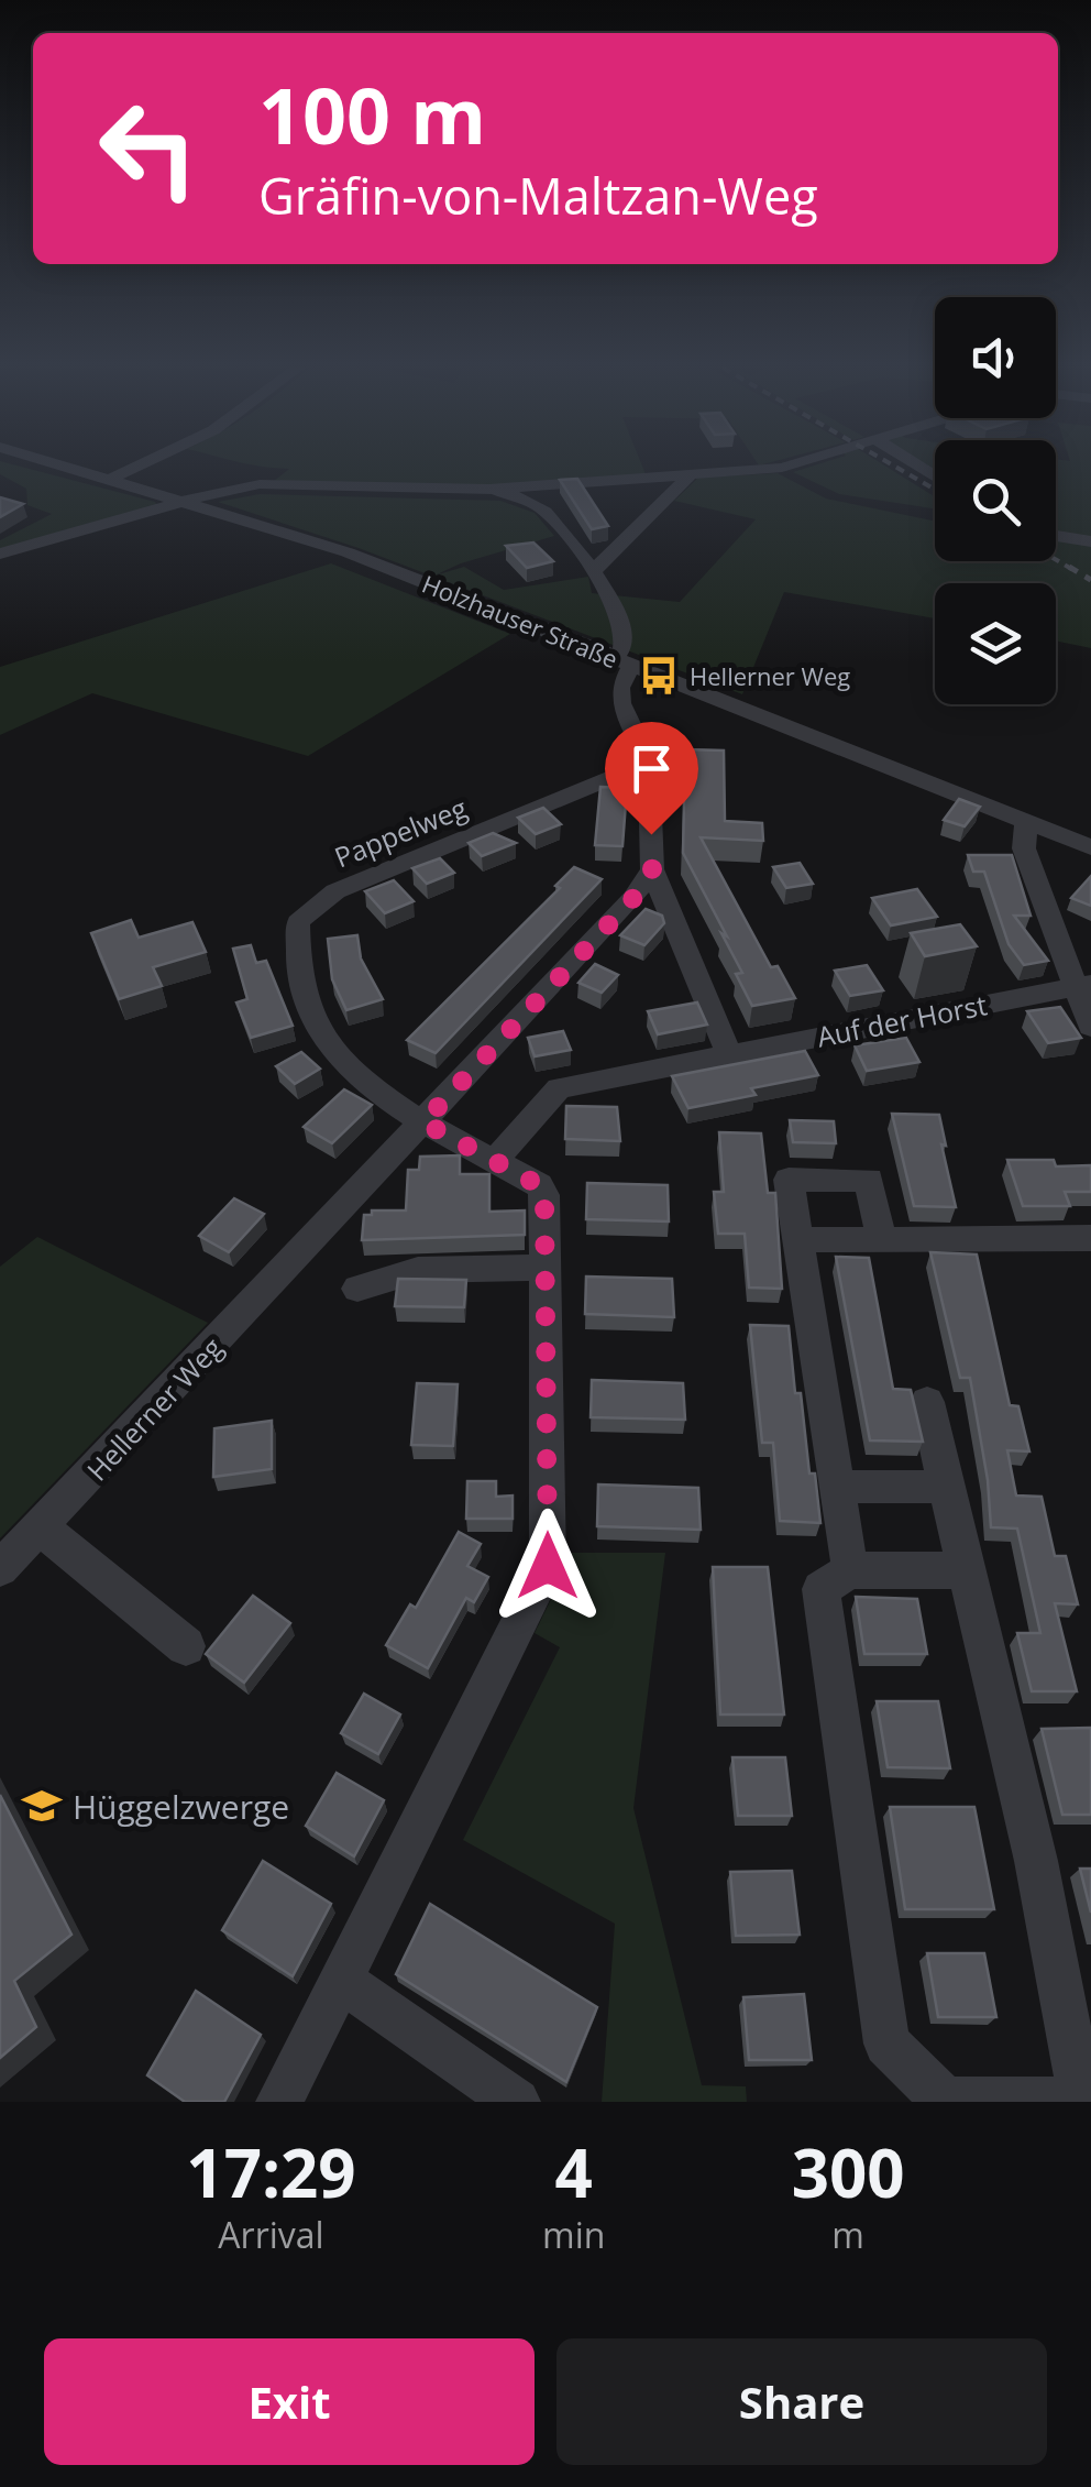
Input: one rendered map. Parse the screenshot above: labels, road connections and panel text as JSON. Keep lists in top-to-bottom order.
{
  "streets": {
    "street": [
      "Holzhauser Straße",
      "Pappelweg",
      "Auf der Horst",
      "Hellerner Weg"
    ]
  },
  "crossings": [
    ["Pappelweg", "Auf der Horst"],
    ["Pappelweg", "Hellerner Weg"]
  ],
  "places": {
    "bus stop": ["Hellerner Weg"],
    "school or university": ["Hüggelzwerge"]
  },
  "page": {
    "turn": ["100 m", "Gräfin-von-Maltzan-Weg"],
    "eta": [
      "17:29",
      "Arrival",
      "4",
      "min",
      "300",
      "m"
    ],
    "buttons": ["Exit", "Share"]
  }
}
